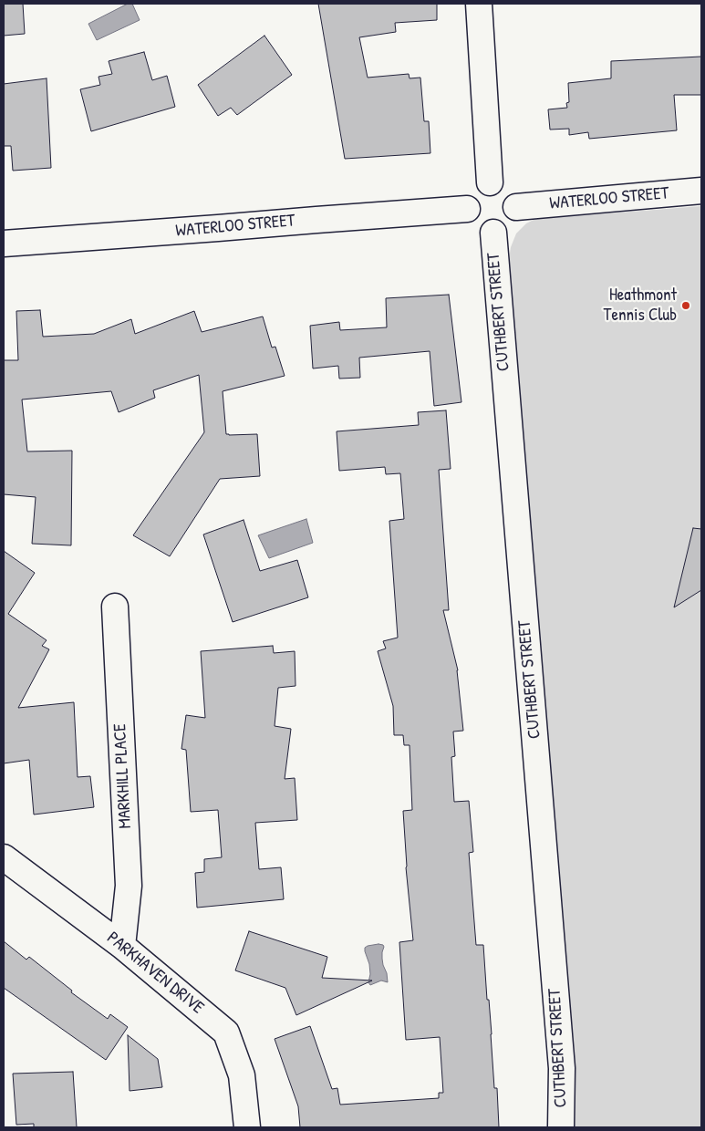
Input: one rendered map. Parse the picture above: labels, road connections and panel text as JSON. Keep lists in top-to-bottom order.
{
  "streets": {
    "street": [
      "WATERLOO STREET",
      "CUTHBERT STREET",
      "MARKHILL PLACE",
      "PARKHAVEN DRIVE"
    ]
  },
  "crossings": [
    ["WATERLOO STREET", "CUTHBERT STREET"],
    ["MARKHILL PLACE", "PARKHAVEN DRIVE"]
  ],
  "places": ["Heathmont Tennis Club"]
}
